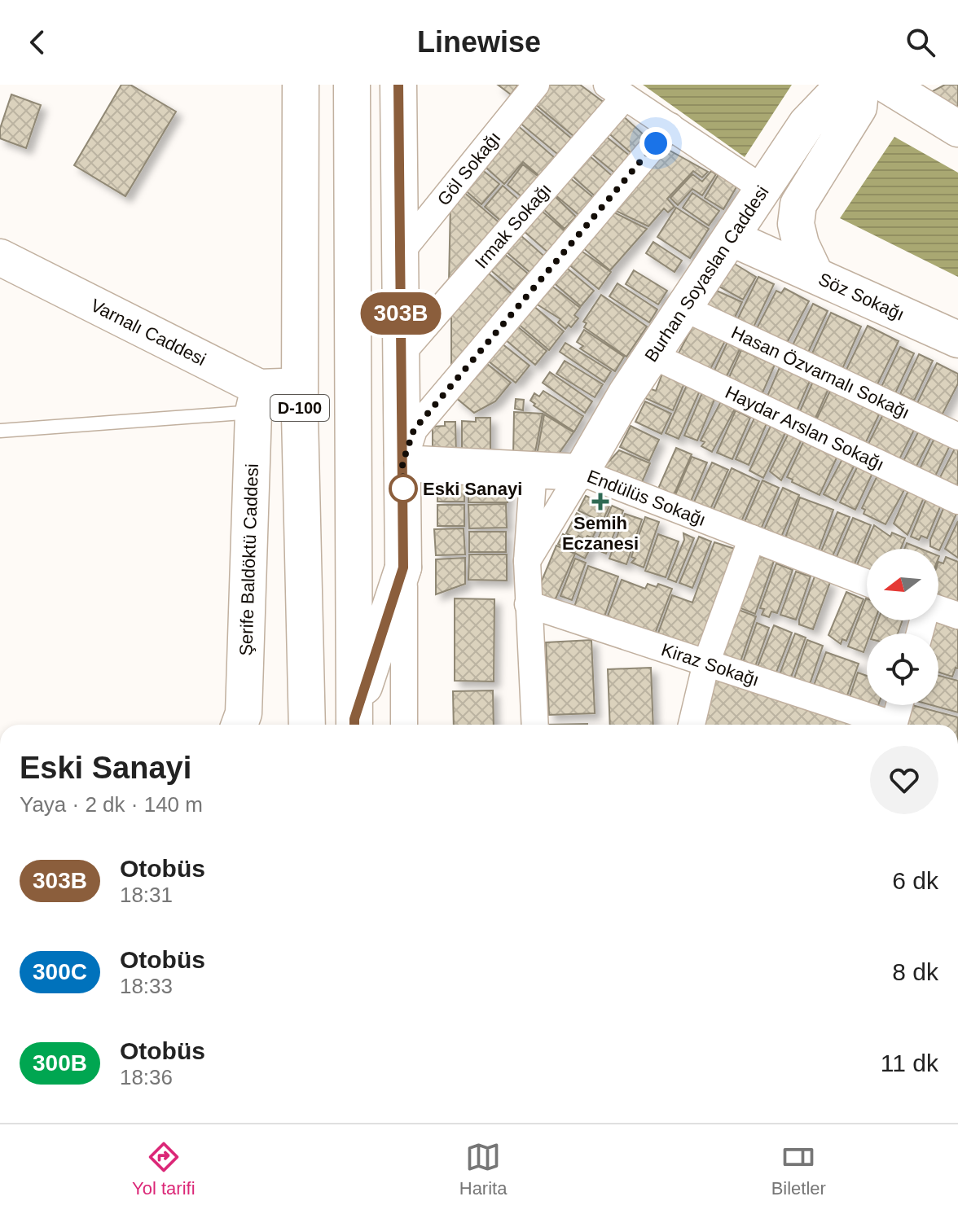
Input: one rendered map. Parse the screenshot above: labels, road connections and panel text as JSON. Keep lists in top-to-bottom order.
{
  "streets": {
    "main road": [
      "Burhan Soyaslan Caddesi",
      "Söz Sokağı",
      "Varnalı Caddesi",
      "D-100",
      "Endülüs Sokağı",
      "Şerife Baldöktü Caddesi"
    ],
    "street": [
      "Göl Sokağı",
      "Irmak Sokağı",
      "Hasan Özvarnalı Sokağı",
      "Haydar Arslan Sokağı",
      "Kiraz Sokağı"
    ]
  },
  "crossings": [
    ["Burhan Soyaslan Caddesi", "Hasan Özvarnalı Sokağı"],
    ["Burhan Soyaslan Caddesi", "Haydar Arslan Sokağı"],
    ["Burhan Soyaslan Caddesi", "Endülüs Sokağı"],
    ["Varnalı Caddesi", "Şerife Baldöktü Caddesi"]
  ],
  "places": {
    "other": ["Eski Sanayi"],
    "health": ["Semih Eczanesi"]
  },
  "lines": ["bus line 303B"],
  "north": "left",
  "page": {
    "header": "Linewise",
    "on_map": "303B",
    "heading": ["Eski Sanayi", "Yaya · 2 dk · 140 m"],
    "list": [
      {
        "mark": "303B",
        "name": "Otobüs",
        "note": "18:31",
        "value": "6 dk"
      },
      {
        "mark": "300C",
        "name": "Otobüs",
        "note": "18:33",
        "value": "8 dk"
      },
      {
        "mark": "300B",
        "name": "Otobüs",
        "note": "18:36",
        "value": "11 dk"
      }
    ],
    "tabs": ["Yol tarifi", "Harita", "Biletler"]
  }
}
